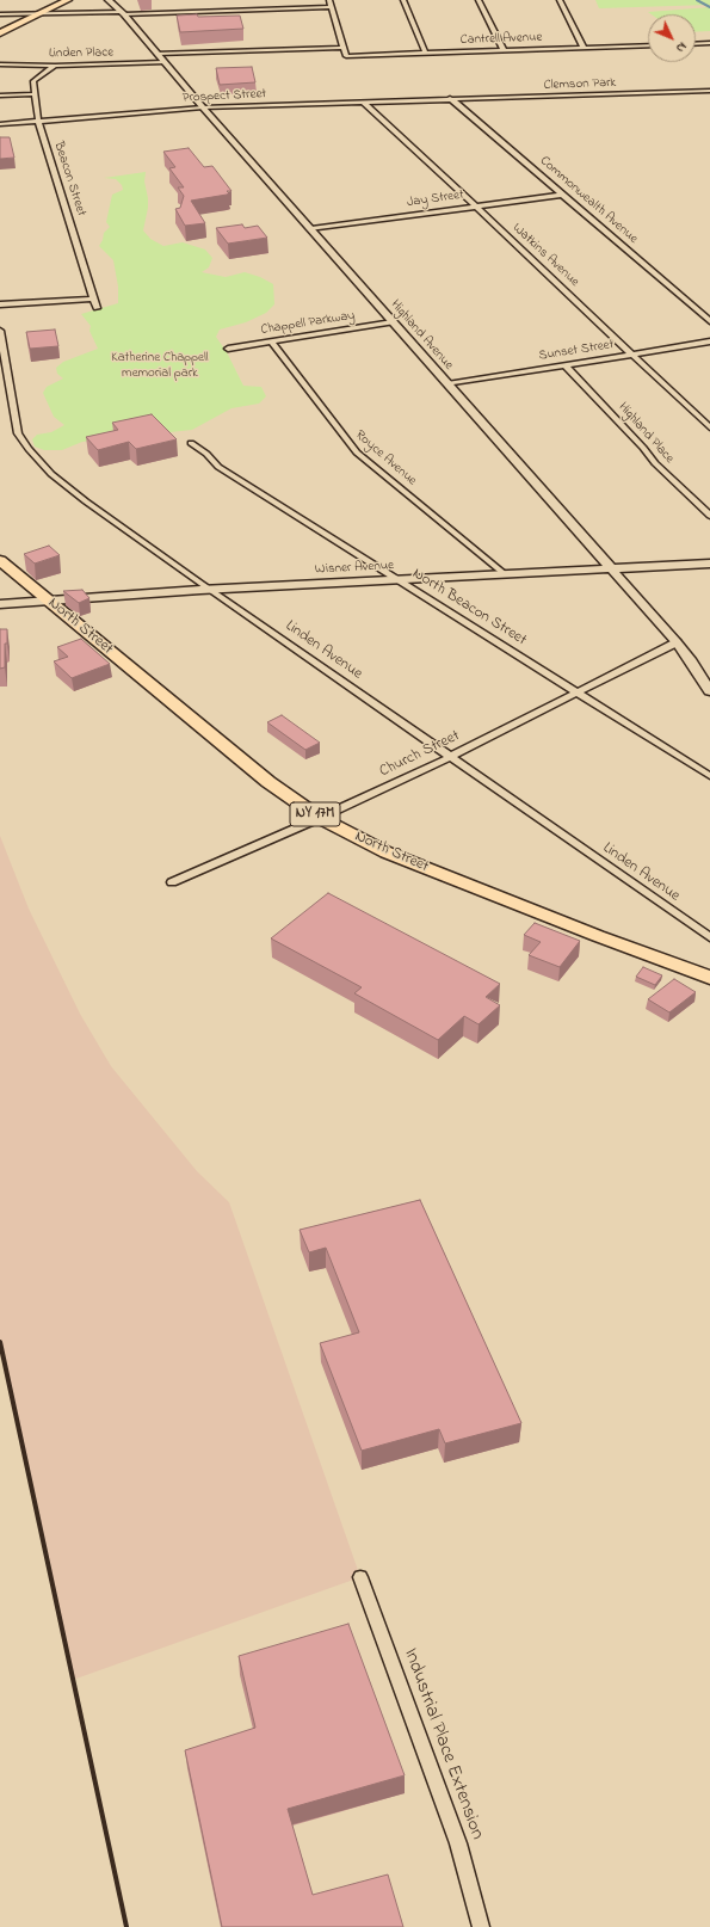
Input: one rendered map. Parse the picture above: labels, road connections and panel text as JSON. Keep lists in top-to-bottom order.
{
  "streets": {
    "main road": ["North Street", "NY 17M"],
    "street": [
      "Cantrell Avenue",
      "Linden Place",
      "Clemson Park",
      "Prospect Street",
      "Beacon Street",
      "Jay Street",
      "Commonwealth Avenue",
      "Watkins Avenue",
      "Chappell Parkway",
      "Highland Avenue",
      "Sunset Street",
      "Highland Place",
      "Royce Avenue",
      "Wisner Avenue",
      "North Beacon Street",
      "Linden Avenue",
      "Church Street",
      "Industrial Place Extension"
    ]
  },
  "crossings": [
    ["Linden Place", "Beacon Street"],
    ["Linden Place", "Highland Avenue"],
    ["Clemson Park", "Prospect Street"],
    ["Clemson Park", "Commonwealth Avenue"],
    ["Prospect Street", "Beacon Street"],
    ["Prospect Street", "Commonwealth Avenue"],
    ["Prospect Street", "Watkins Avenue"],
    ["Prospect Street", "Highland Avenue"],
    ["Jay Street", "Commonwealth Avenue"],
    ["Jay Street", "Watkins Avenue"],
    ["Jay Street", "Highland Avenue"],
    ["Watkins Avenue", "Sunset Street"],
    ["Chappell Parkway", "Highland Avenue"],
    ["Chappell Parkway", "Royce Avenue"],
    ["Highland Avenue", "Sunset Street"],
    ["Highland Avenue", "Wisner Avenue"],
    ["Highland Avenue", "Church Street"],
    ["Sunset Street", "Highland Place"],
    ["Royce Avenue", "Wisner Avenue"],
    ["Wisner Avenue", "North Beacon Street"],
    ["Wisner Avenue", "North Street"],
    ["Wisner Avenue", "Linden Avenue"],
    ["North Beacon Street", "Church Street"],
    ["North Street", "Church Street"],
    ["Linden Avenue", "Church Street"]
  ],
  "parks": ["Katherine Chappell memorial park"],
  "north": "bottom right"
}
